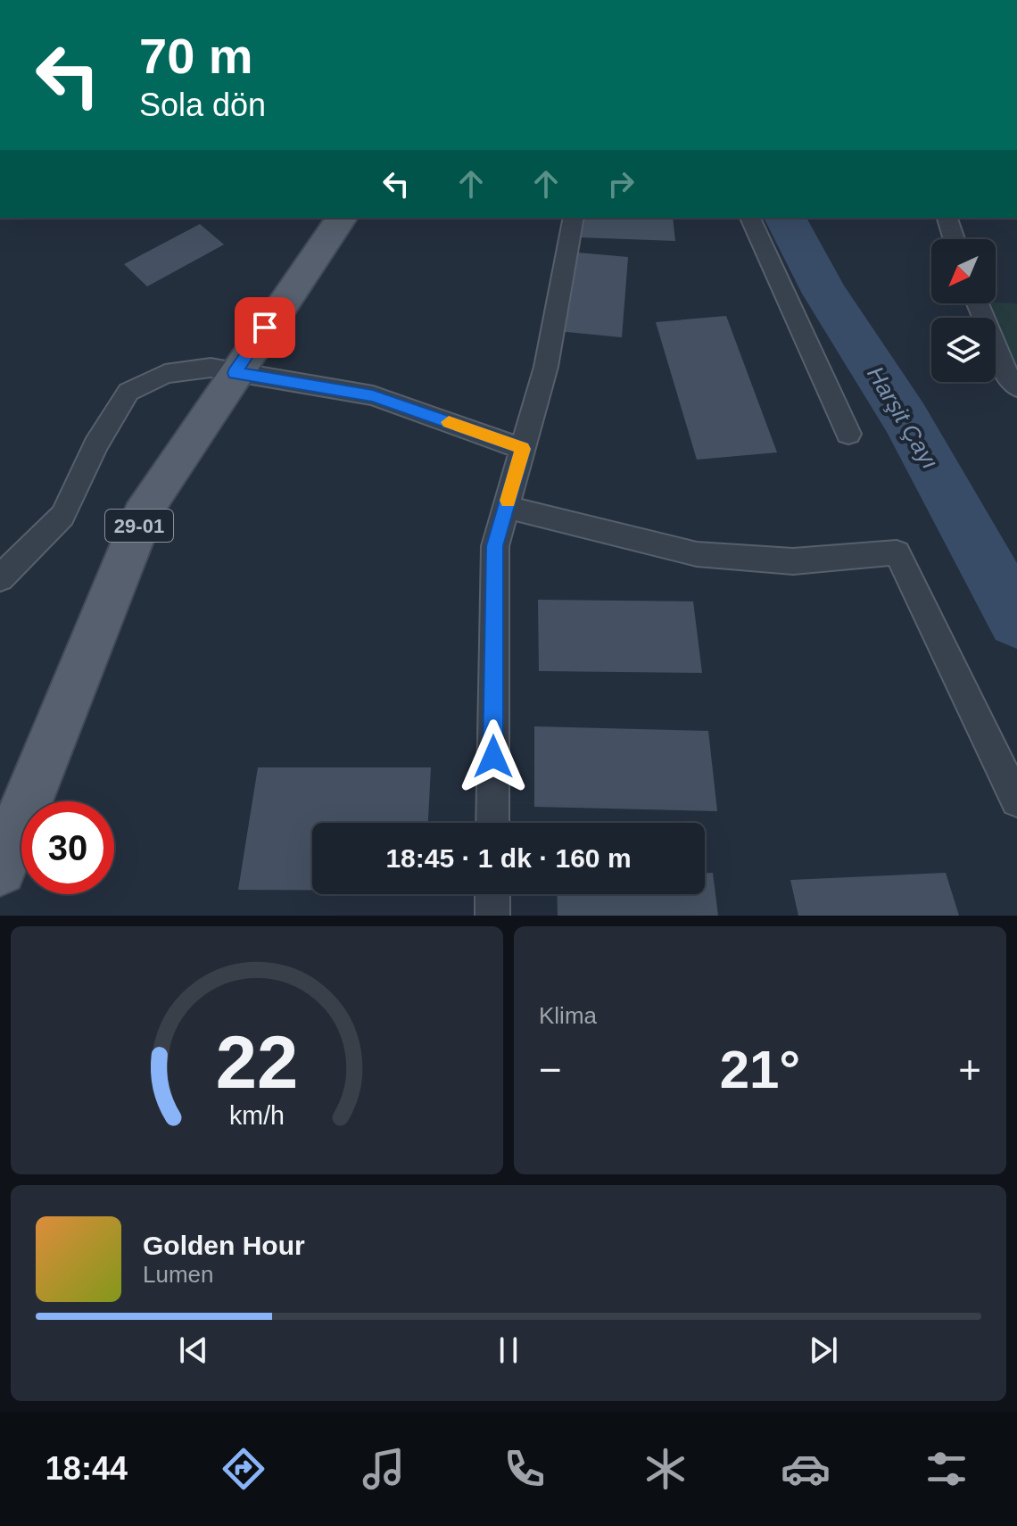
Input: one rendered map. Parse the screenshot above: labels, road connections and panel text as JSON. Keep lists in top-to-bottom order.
{
  "streets": {
    "main road": ["29-01"]
  },
  "water": ["Harşit Çayı"],
  "north": "bottom left",
  "page": {
    "turn": ["70 m", "Sola dön"],
    "limit": "30",
    "trip": "18:45 · 1 dk · 160 m",
    "tile": "Klima",
    "heat": ["−", "21°", "+"],
    "song": ["Golden Hour", "Lumen"],
    "tabs": "18:44",
    "gauge": ["22", "km/h"]
  }
}
